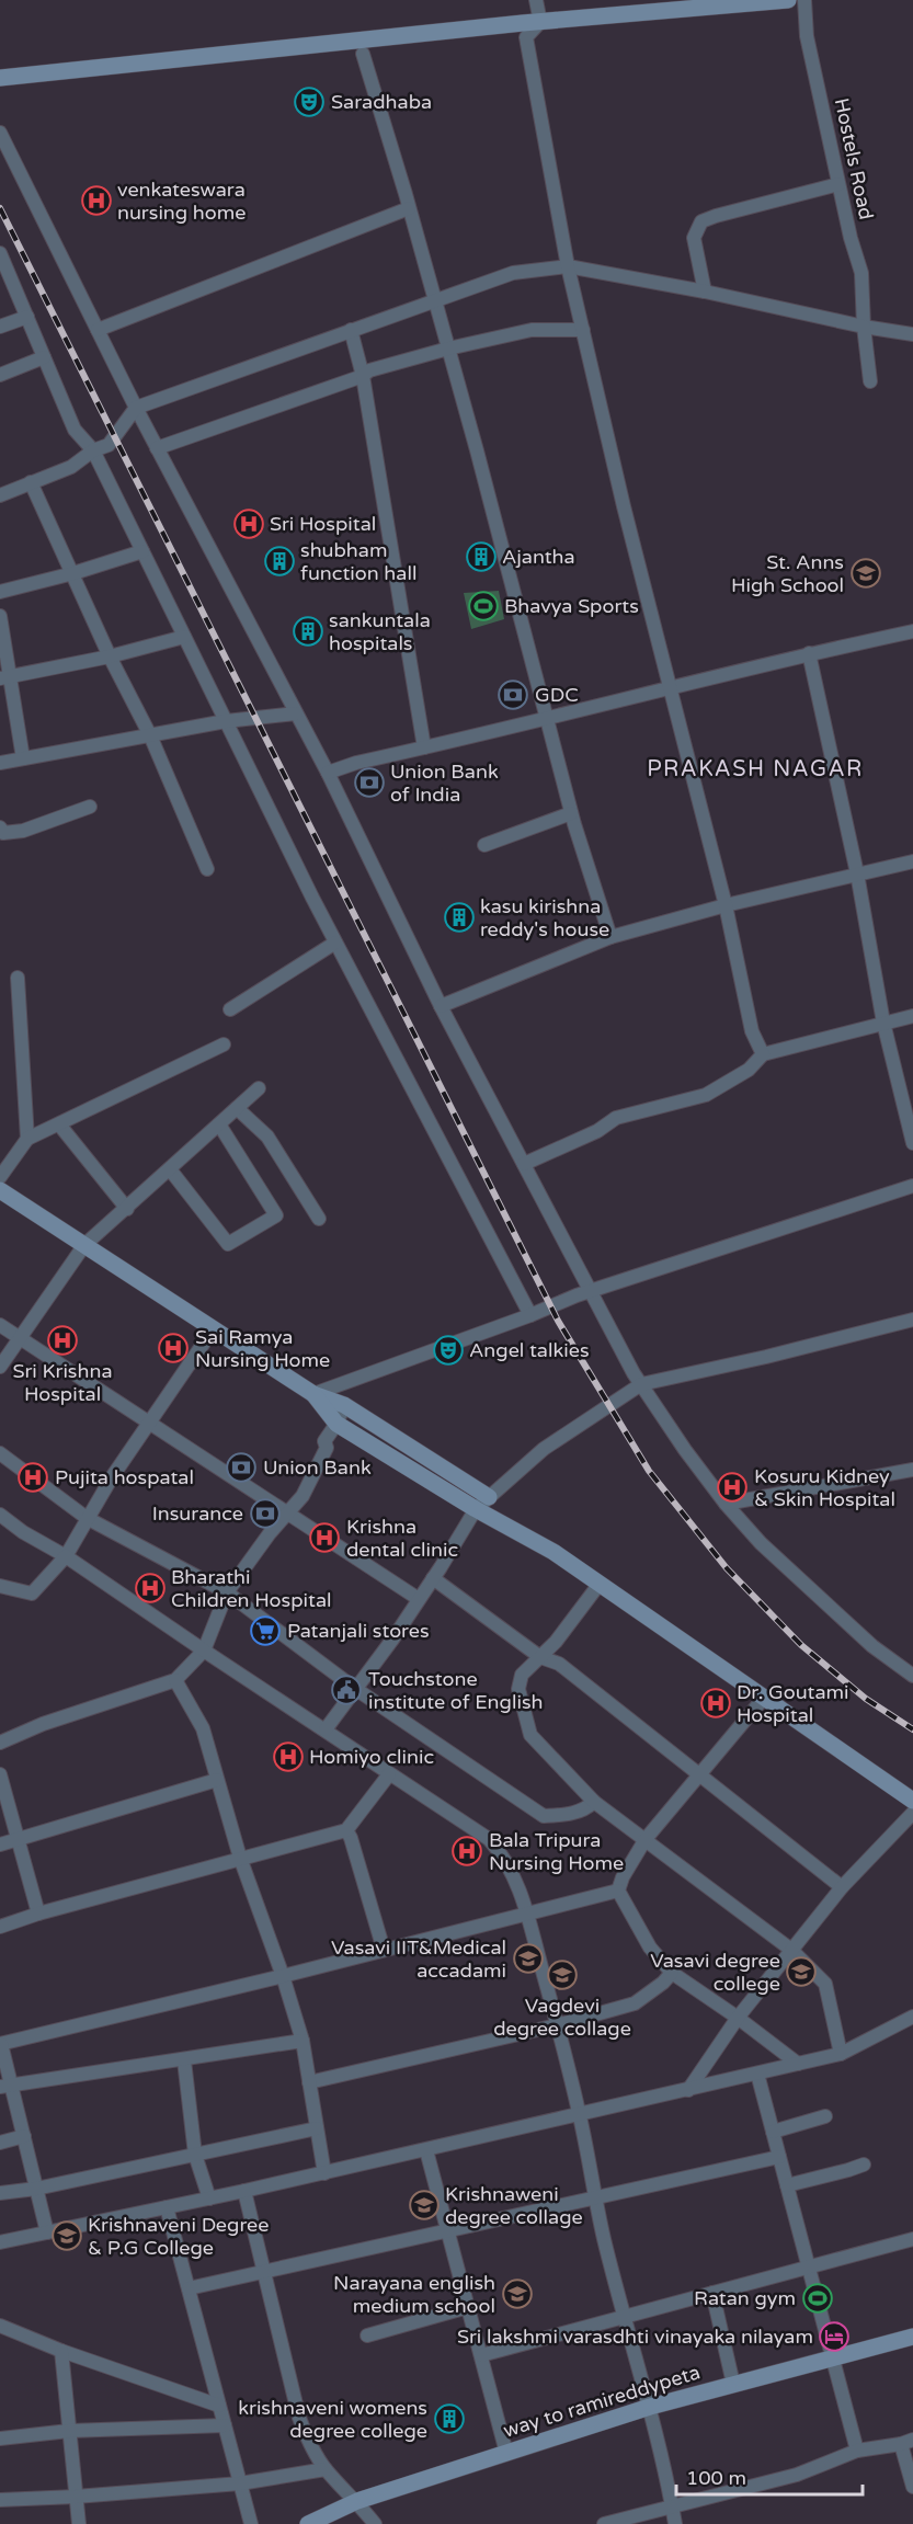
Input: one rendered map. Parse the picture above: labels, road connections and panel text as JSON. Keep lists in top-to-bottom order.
{
  "streets": {
    "main road": ["way to ramireddypeta"],
    "street": ["Hostels Road"]
  },
  "districts": ["PRAKASH NAGAR"],
  "places": {
    "theatre": ["Saradhaba", "Angel talkies"],
    "hospital": [
      "venkateswara nursing home",
      "Sri Hospital",
      "Sri Krishna Hospital",
      "Sai Ramya Nursing Home",
      "Pujita hospatal",
      "Kosuru Kidney & Skin Hospital",
      "Krishna dental clinic",
      "Bharathi Children Hospital",
      "Dr. Goutami Hospital",
      "Homiyo clinic",
      "Bala Tripura Nursing Home"
    ],
    "building": [
      "Ajantha",
      "shubham function hall",
      "sankuntala hospitals",
      "kasu kirishna reddy's house",
      "krishnaveni womens degree college"
    ],
    "school or university": [
      "St. Anns High School",
      "Vasavi IIT&Medical accadami",
      "Vasavi degree college",
      "Vagdevi degree collage",
      "Krishnaweni degree collage",
      "Krishnaveni Degree & P.G College",
      "Narayana english medium school"
    ],
    "sports": ["Bhavya Sports", "Ratan gym"],
    "bank": [
      "GDC",
      "Union Bank of India",
      "Union Bank",
      "Insurance"
    ],
    "supermarket": ["Patanjali stores"],
    "public building": ["Touchstone institute of English"],
    "hotel": ["Sri lakshmi varasdhti vinayaka nilayam"]
  },
  "scale_bar": "100 m"
}
